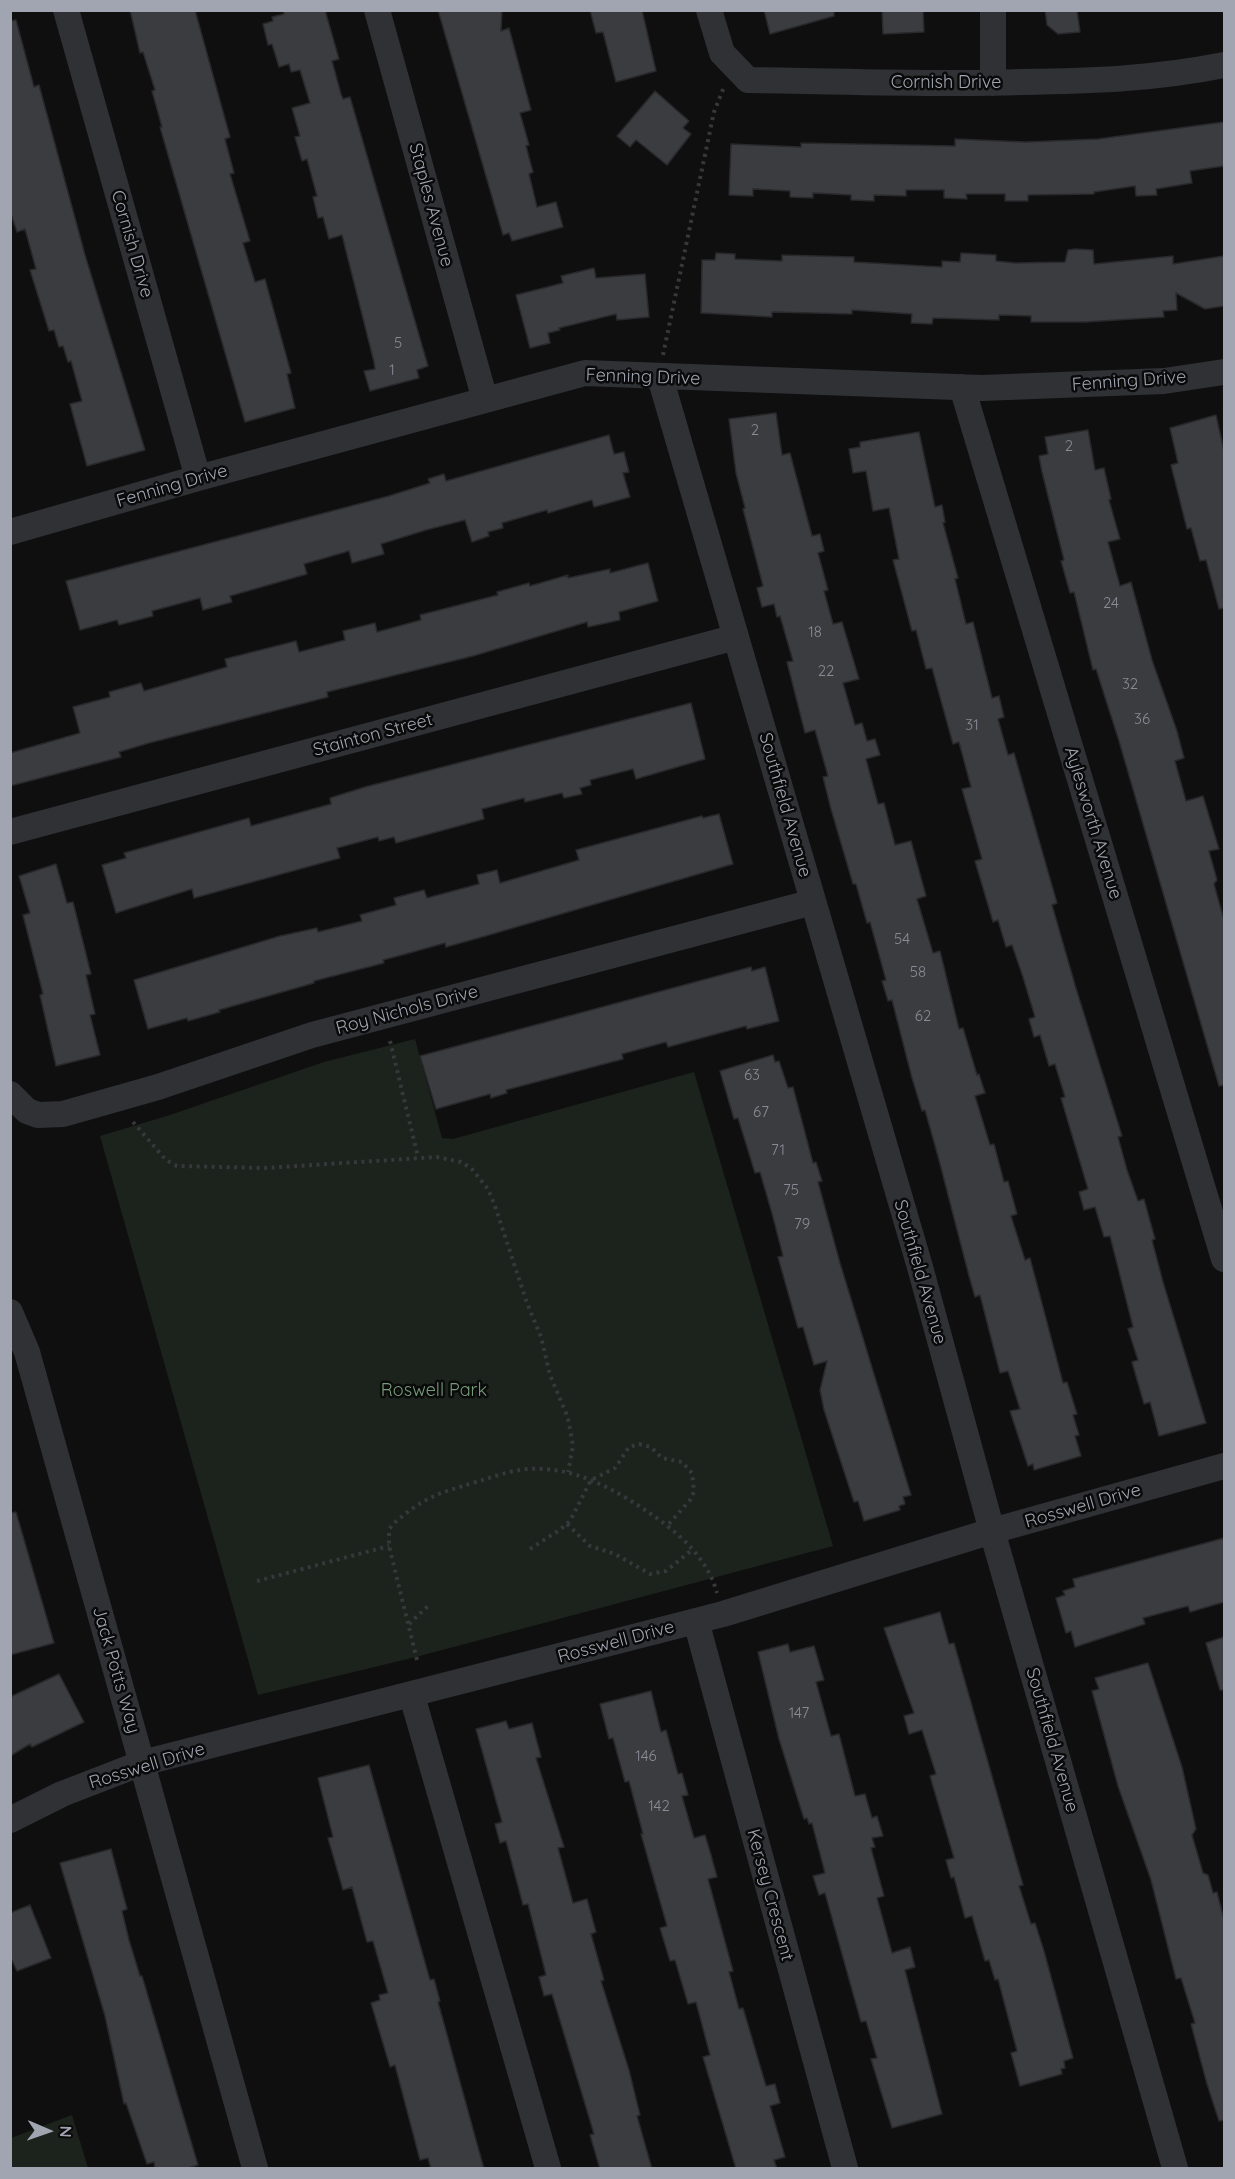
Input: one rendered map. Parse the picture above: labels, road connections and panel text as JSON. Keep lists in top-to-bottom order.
{
  "streets": {
    "street": [
      "Cornish Drive",
      "Staples Avenue",
      "Fenning Drive",
      "Stainton Street",
      "Southfield Avenue",
      "Aylesworth Avenue",
      "Roy Nichols Drive",
      "Rosswell Drive",
      "Jack Potts Way",
      "Kersey Crescent"
    ]
  },
  "crossings": [
    ["Cornish Drive", "Fenning Drive"],
    ["Staples Avenue", "Fenning Drive"],
    ["Fenning Drive", "Southfield Avenue"],
    ["Fenning Drive", "Aylesworth Avenue"],
    ["Stainton Street", "Southfield Avenue"],
    ["Southfield Avenue", "Roy Nichols Drive"],
    ["Southfield Avenue", "Rosswell Drive"],
    ["Rosswell Drive", "Jack Potts Way"],
    ["Rosswell Drive", "Kersey Crescent"]
  ],
  "parks": ["Roswell Park"],
  "house_numbers": [
    "5",
    "1",
    "2",
    "2",
    "24",
    "18",
    "22",
    "32",
    "36",
    "31",
    "54",
    "58",
    "62",
    "63",
    "67",
    "71",
    "75",
    "79",
    "147",
    "146",
    "142"
  ],
  "north": "right"
}
